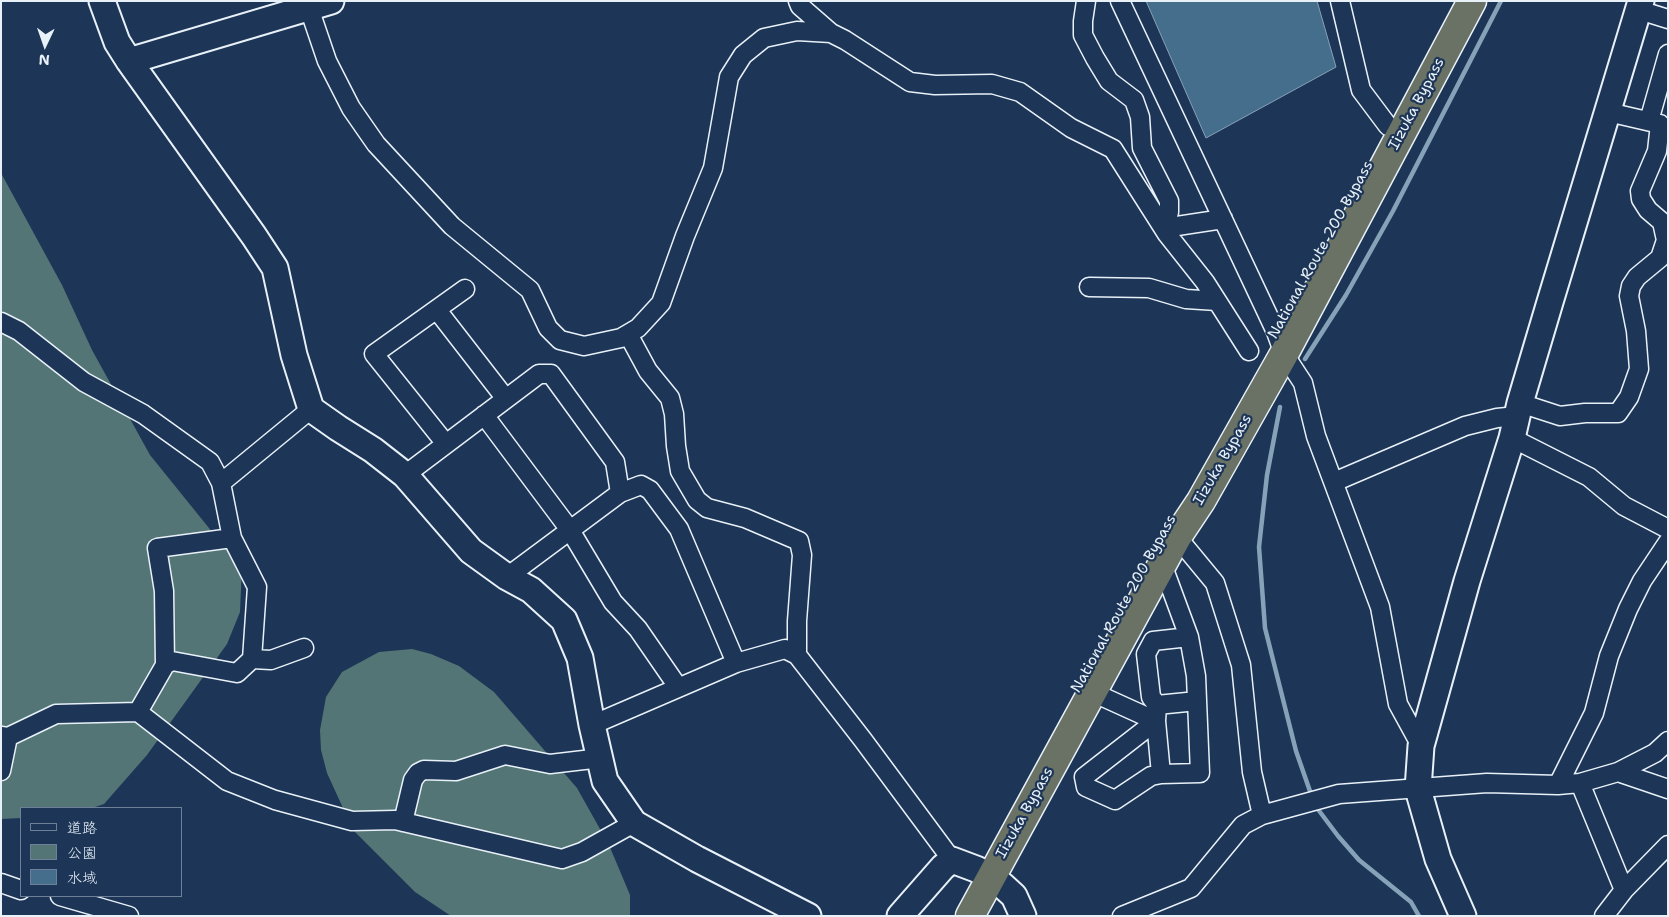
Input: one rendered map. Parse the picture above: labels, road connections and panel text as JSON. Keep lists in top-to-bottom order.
{
  "streets": {
    "highway": ["Iizuka Bypass", "National Route 200 Bypass"]
  },
  "crossings": [
    ["Iizuka Bypass", "National Route 200 Bypass"]
  ],
  "legend": ["道路", "公園", "水域"],
  "north": "bottom"
}
